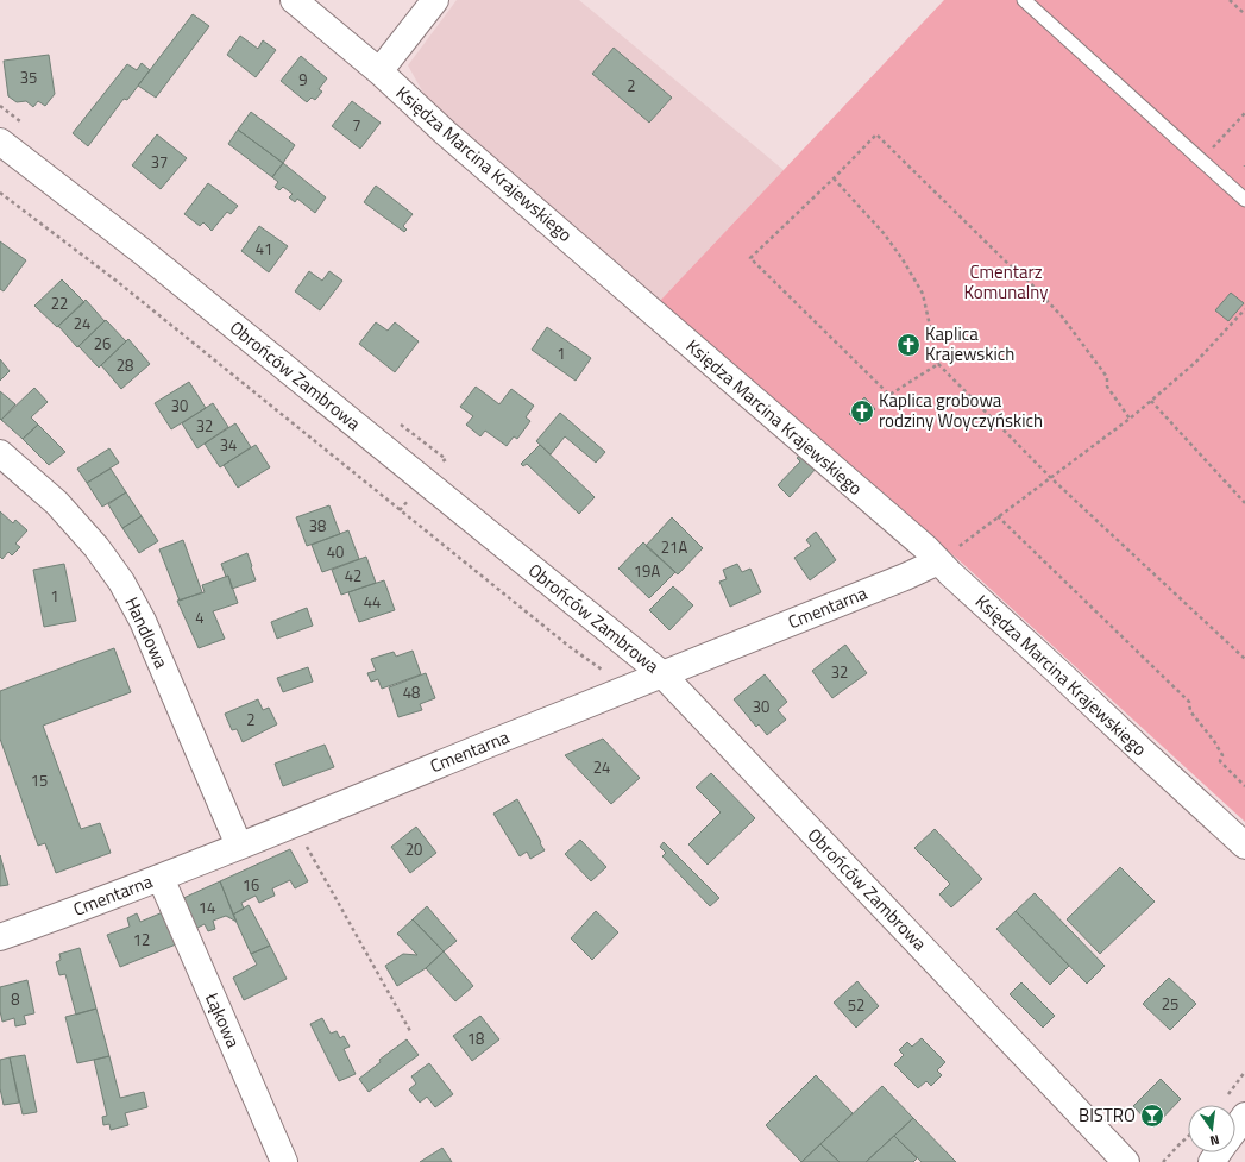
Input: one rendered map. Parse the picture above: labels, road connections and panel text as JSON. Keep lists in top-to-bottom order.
{
  "streets": {
    "street": [
      "Księdza Marcina Krajewskiego",
      "Obrońców Zambrowa",
      "Cmentarna",
      "Handlowa",
      "Łąkowa"
    ]
  },
  "crossings": [
    ["Księdza Marcina Krajewskiego", "Cmentarna"],
    ["Obrońców Zambrowa", "Cmentarna"],
    ["Cmentarna", "Handlowa"],
    ["Cmentarna", "Łąkowa"]
  ],
  "parks": ["Cmentarz Komunalny"],
  "places": {
    "church": ["Kaplica Krajewskich", "Kaplica grobowa rodziny Woyczyńskich"],
    "bar": ["BISTRO"]
  },
  "house_numbers": [
    "35",
    "9",
    "2",
    "7",
    "37",
    "41",
    "22",
    "24",
    "26",
    "1",
    "28",
    "30",
    "32",
    "34",
    "38",
    "21A",
    "40",
    "19A",
    "42",
    "1",
    "44",
    "4",
    "32",
    "48",
    "30",
    "2",
    "24",
    "15",
    "20",
    "16",
    "14",
    "12",
    "8",
    "25",
    "52",
    "18"
  ],
  "north": "bottom"
}
